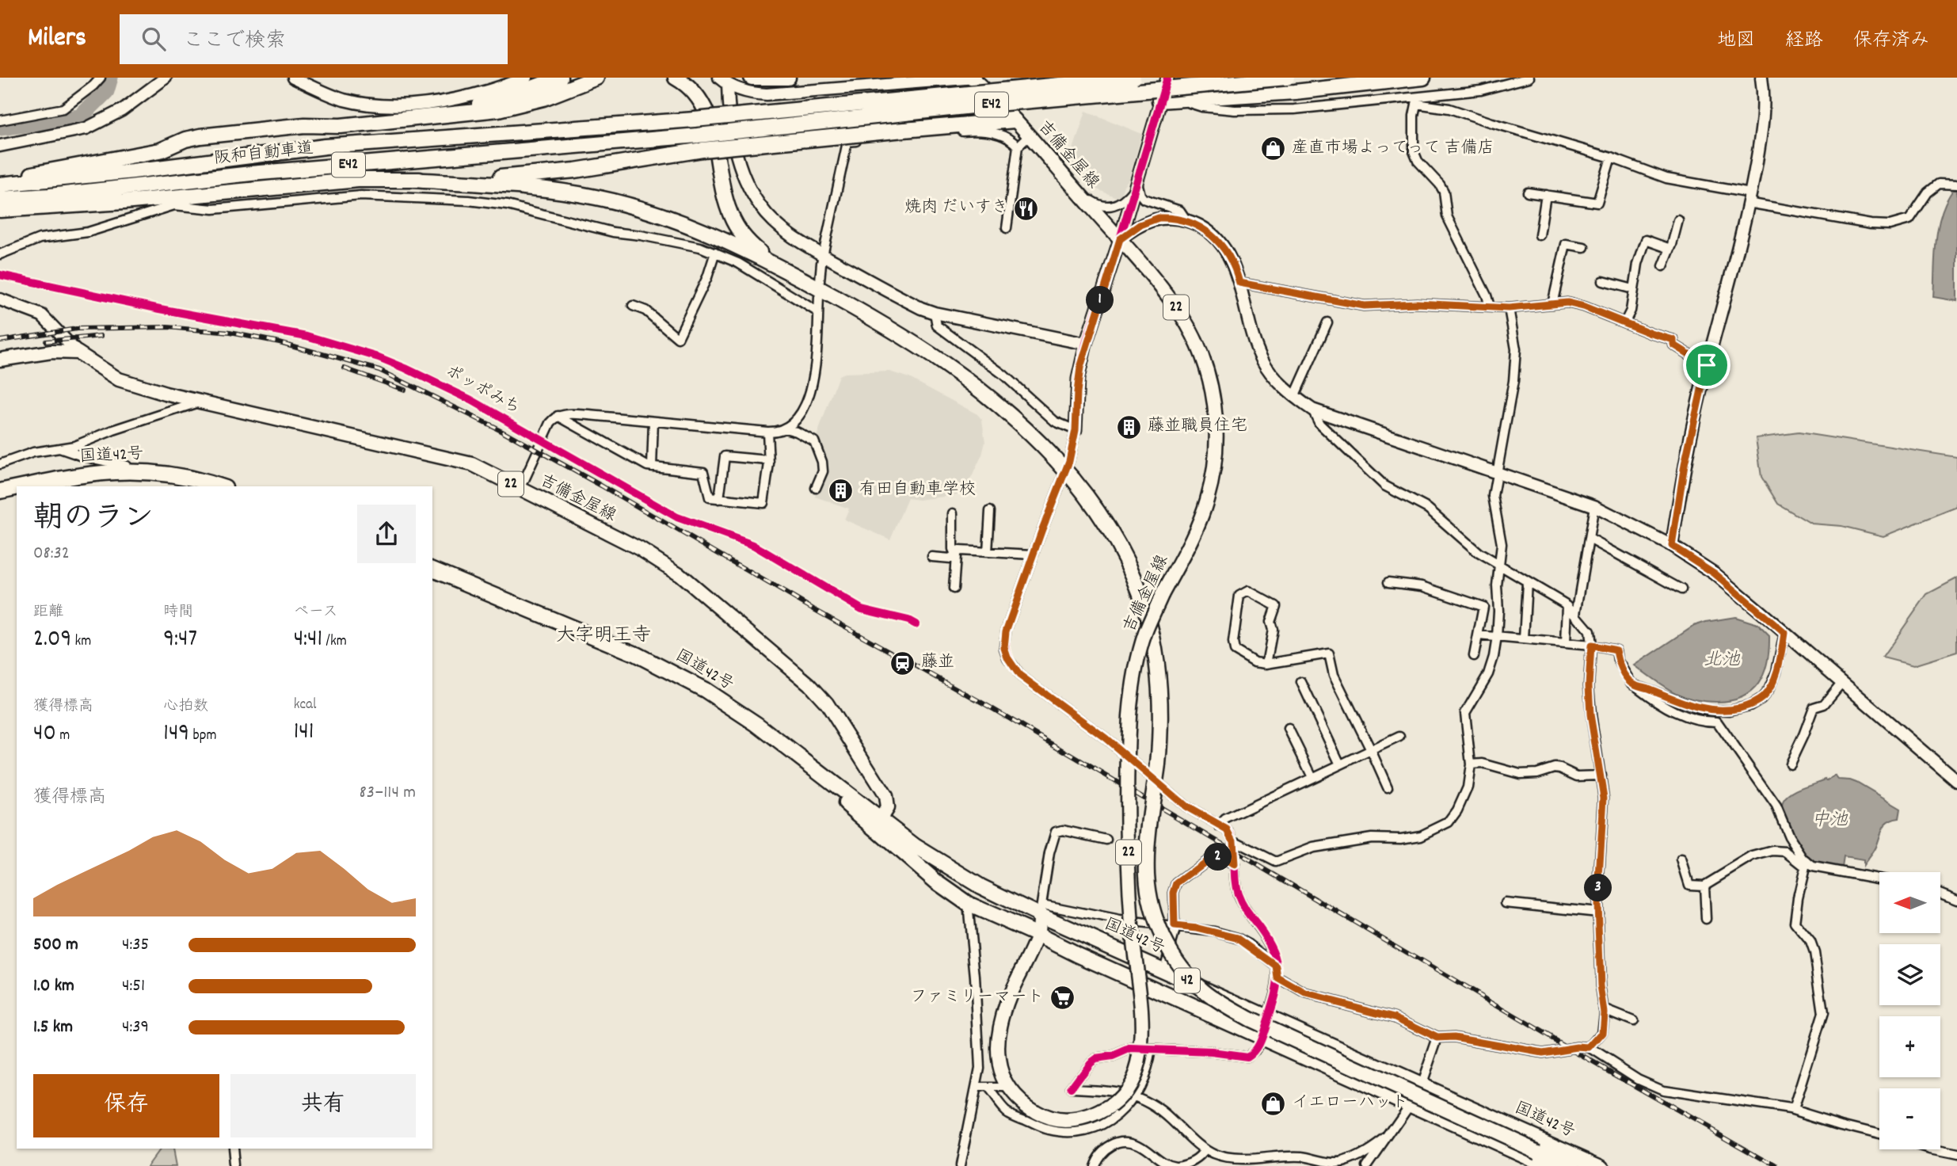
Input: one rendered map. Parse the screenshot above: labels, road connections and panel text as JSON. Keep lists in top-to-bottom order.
{
  "streets": {
    "highway": [
      "E42",
      "阪和自動車道",
      "国道42号",
      "42"
    ],
    "main road": ["吉備金屋線", "22"],
    "cycle path": ["ポッポみち"]
  },
  "crossings": [
    ["吉備金屋線", "国道42号"]
  ],
  "districts": ["大字明王寺"],
  "water": ["北池", "中池"],
  "places": {
    "shop": ["産直市場よってって 吉備店", "イエローハット"],
    "restaurant": ["焼肉 だいすき"],
    "building": ["藤並職員住宅", "有田自動車学校"],
    "station": ["藤並"],
    "supermarket": ["ファミリーマート"]
  },
  "north": "left",
  "page": {
    "header": "Milers",
    "search": "ここで検索",
    "nav": ["地図", "経路", "保存済み"],
    "pins": ["1", "2", "3"],
    "heading": ["朝のラン", "08:32"],
    "stats": [
      ["距離", "2.09 km"],
      ["時間", "9:47"],
      ["ペース", "4:41 /km"],
      ["獲得標高", "40 m"],
      ["心拍数", "149 bpm"],
      ["kcal", "141"]
    ],
    "chart": ["獲得標高", "83–114 m"],
    "map_buttons": ["+", "−"],
    "list": [
      {
        "name": "500 m",
        "note": "4:35"
      },
      {
        "name": "1.0 km",
        "note": "4:51"
      },
      {
        "name": "1.5 km",
        "note": "4:39"
      }
    ],
    "buttons": ["保存", "共有"]
  }
}
